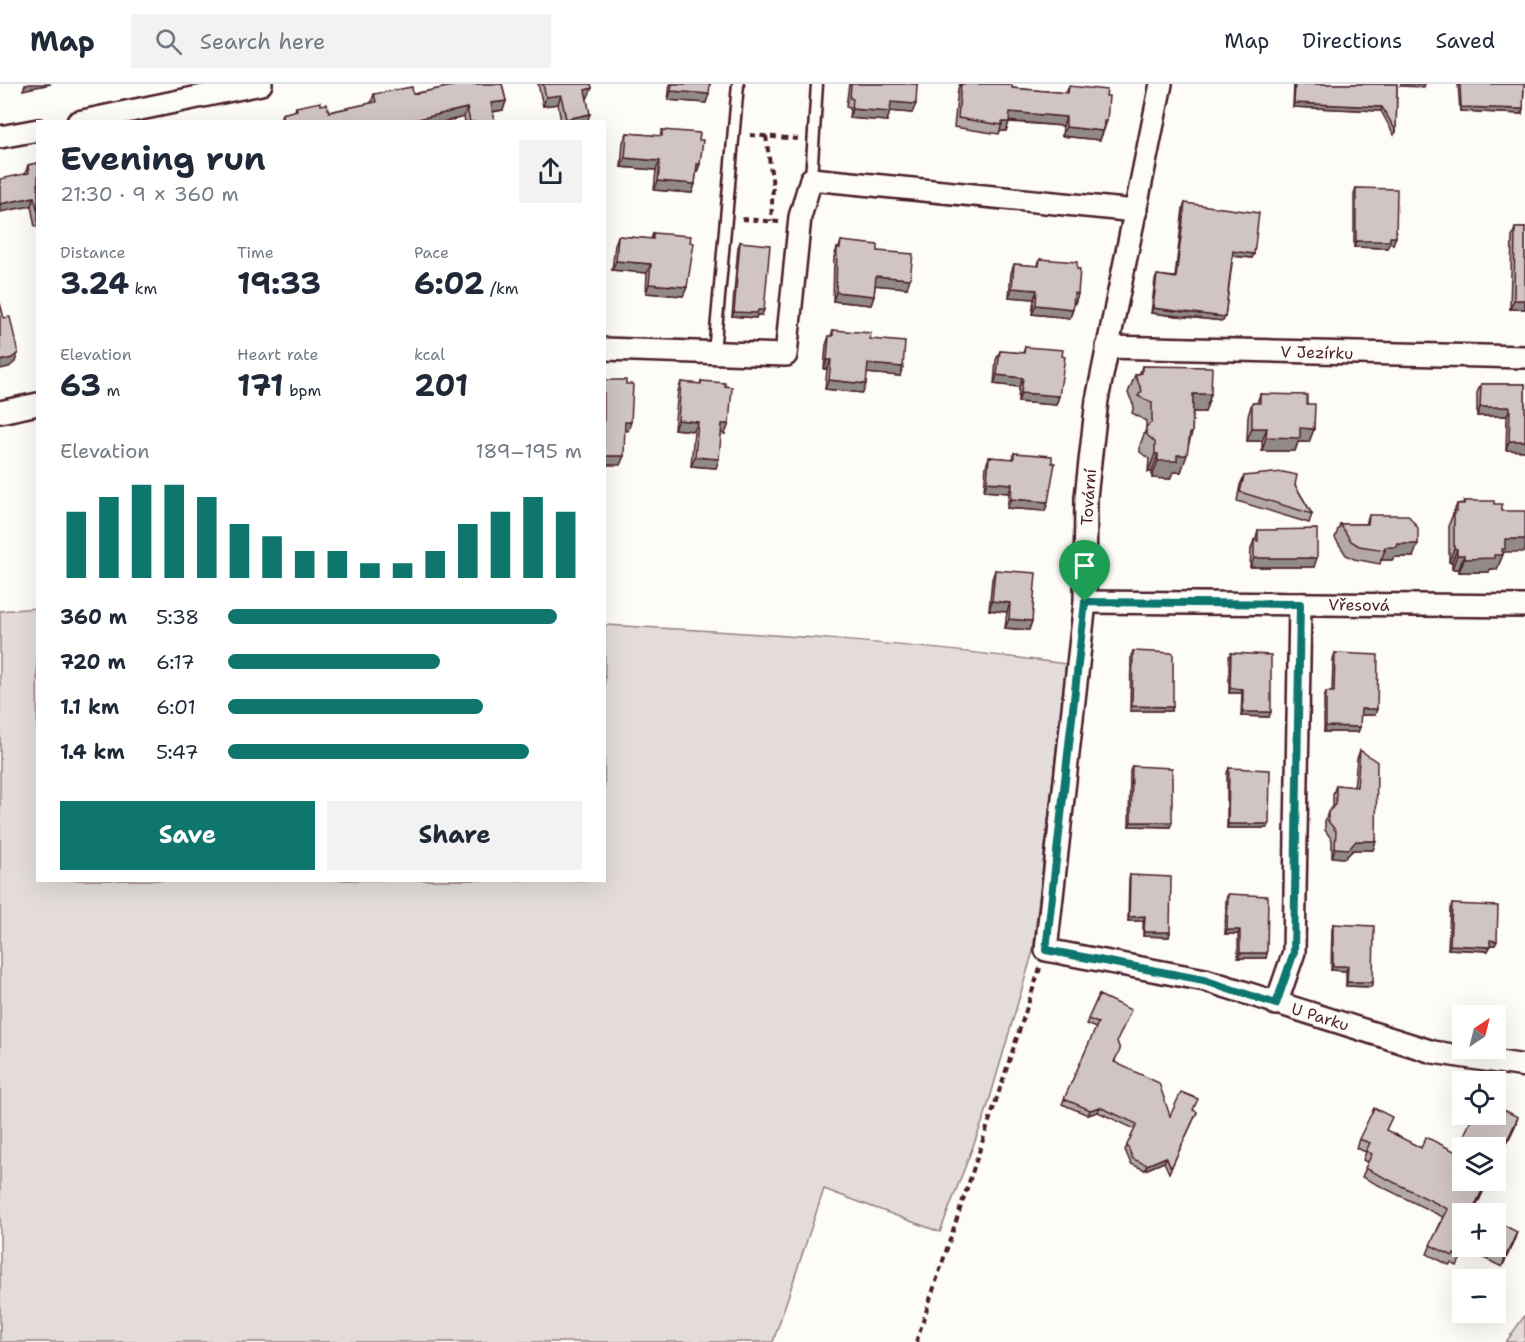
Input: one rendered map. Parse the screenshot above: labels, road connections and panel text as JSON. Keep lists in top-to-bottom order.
{
  "streets": {
    "street": [
      "V Jezírku",
      "Tovární",
      "Vřesová",
      "U Parku"
    ]
  },
  "crossings": [
    ["V Jezírku", "Tovární"],
    ["Tovární", "Vřesová"],
    ["Tovární", "U Parku"]
  ],
  "north": "top right",
  "page": {
    "header": "Map",
    "search": "Search here",
    "nav": ["Map", "Directions", "Saved"],
    "heading": ["Evening run", "21:30 · 9 × 360 m"],
    "stats": [
      ["Distance", "3.24 km"],
      ["Time", "19:33"],
      ["Pace", "6:02 /km"],
      ["Elevation", "63 m"],
      ["Heart rate", "171 bpm"],
      ["kcal", "201"]
    ],
    "chart": ["Elevation", "189–195 m"],
    "list": [
      {
        "name": "360 m",
        "note": "5:38"
      },
      {
        "name": "720 m",
        "note": "6:17"
      },
      {
        "name": "1.1 km",
        "note": "6:01"
      },
      {
        "name": "1.4 km",
        "note": "5:47"
      }
    ],
    "buttons": ["Save", "Share"],
    "map_buttons": ["+", "−"]
  }
}
